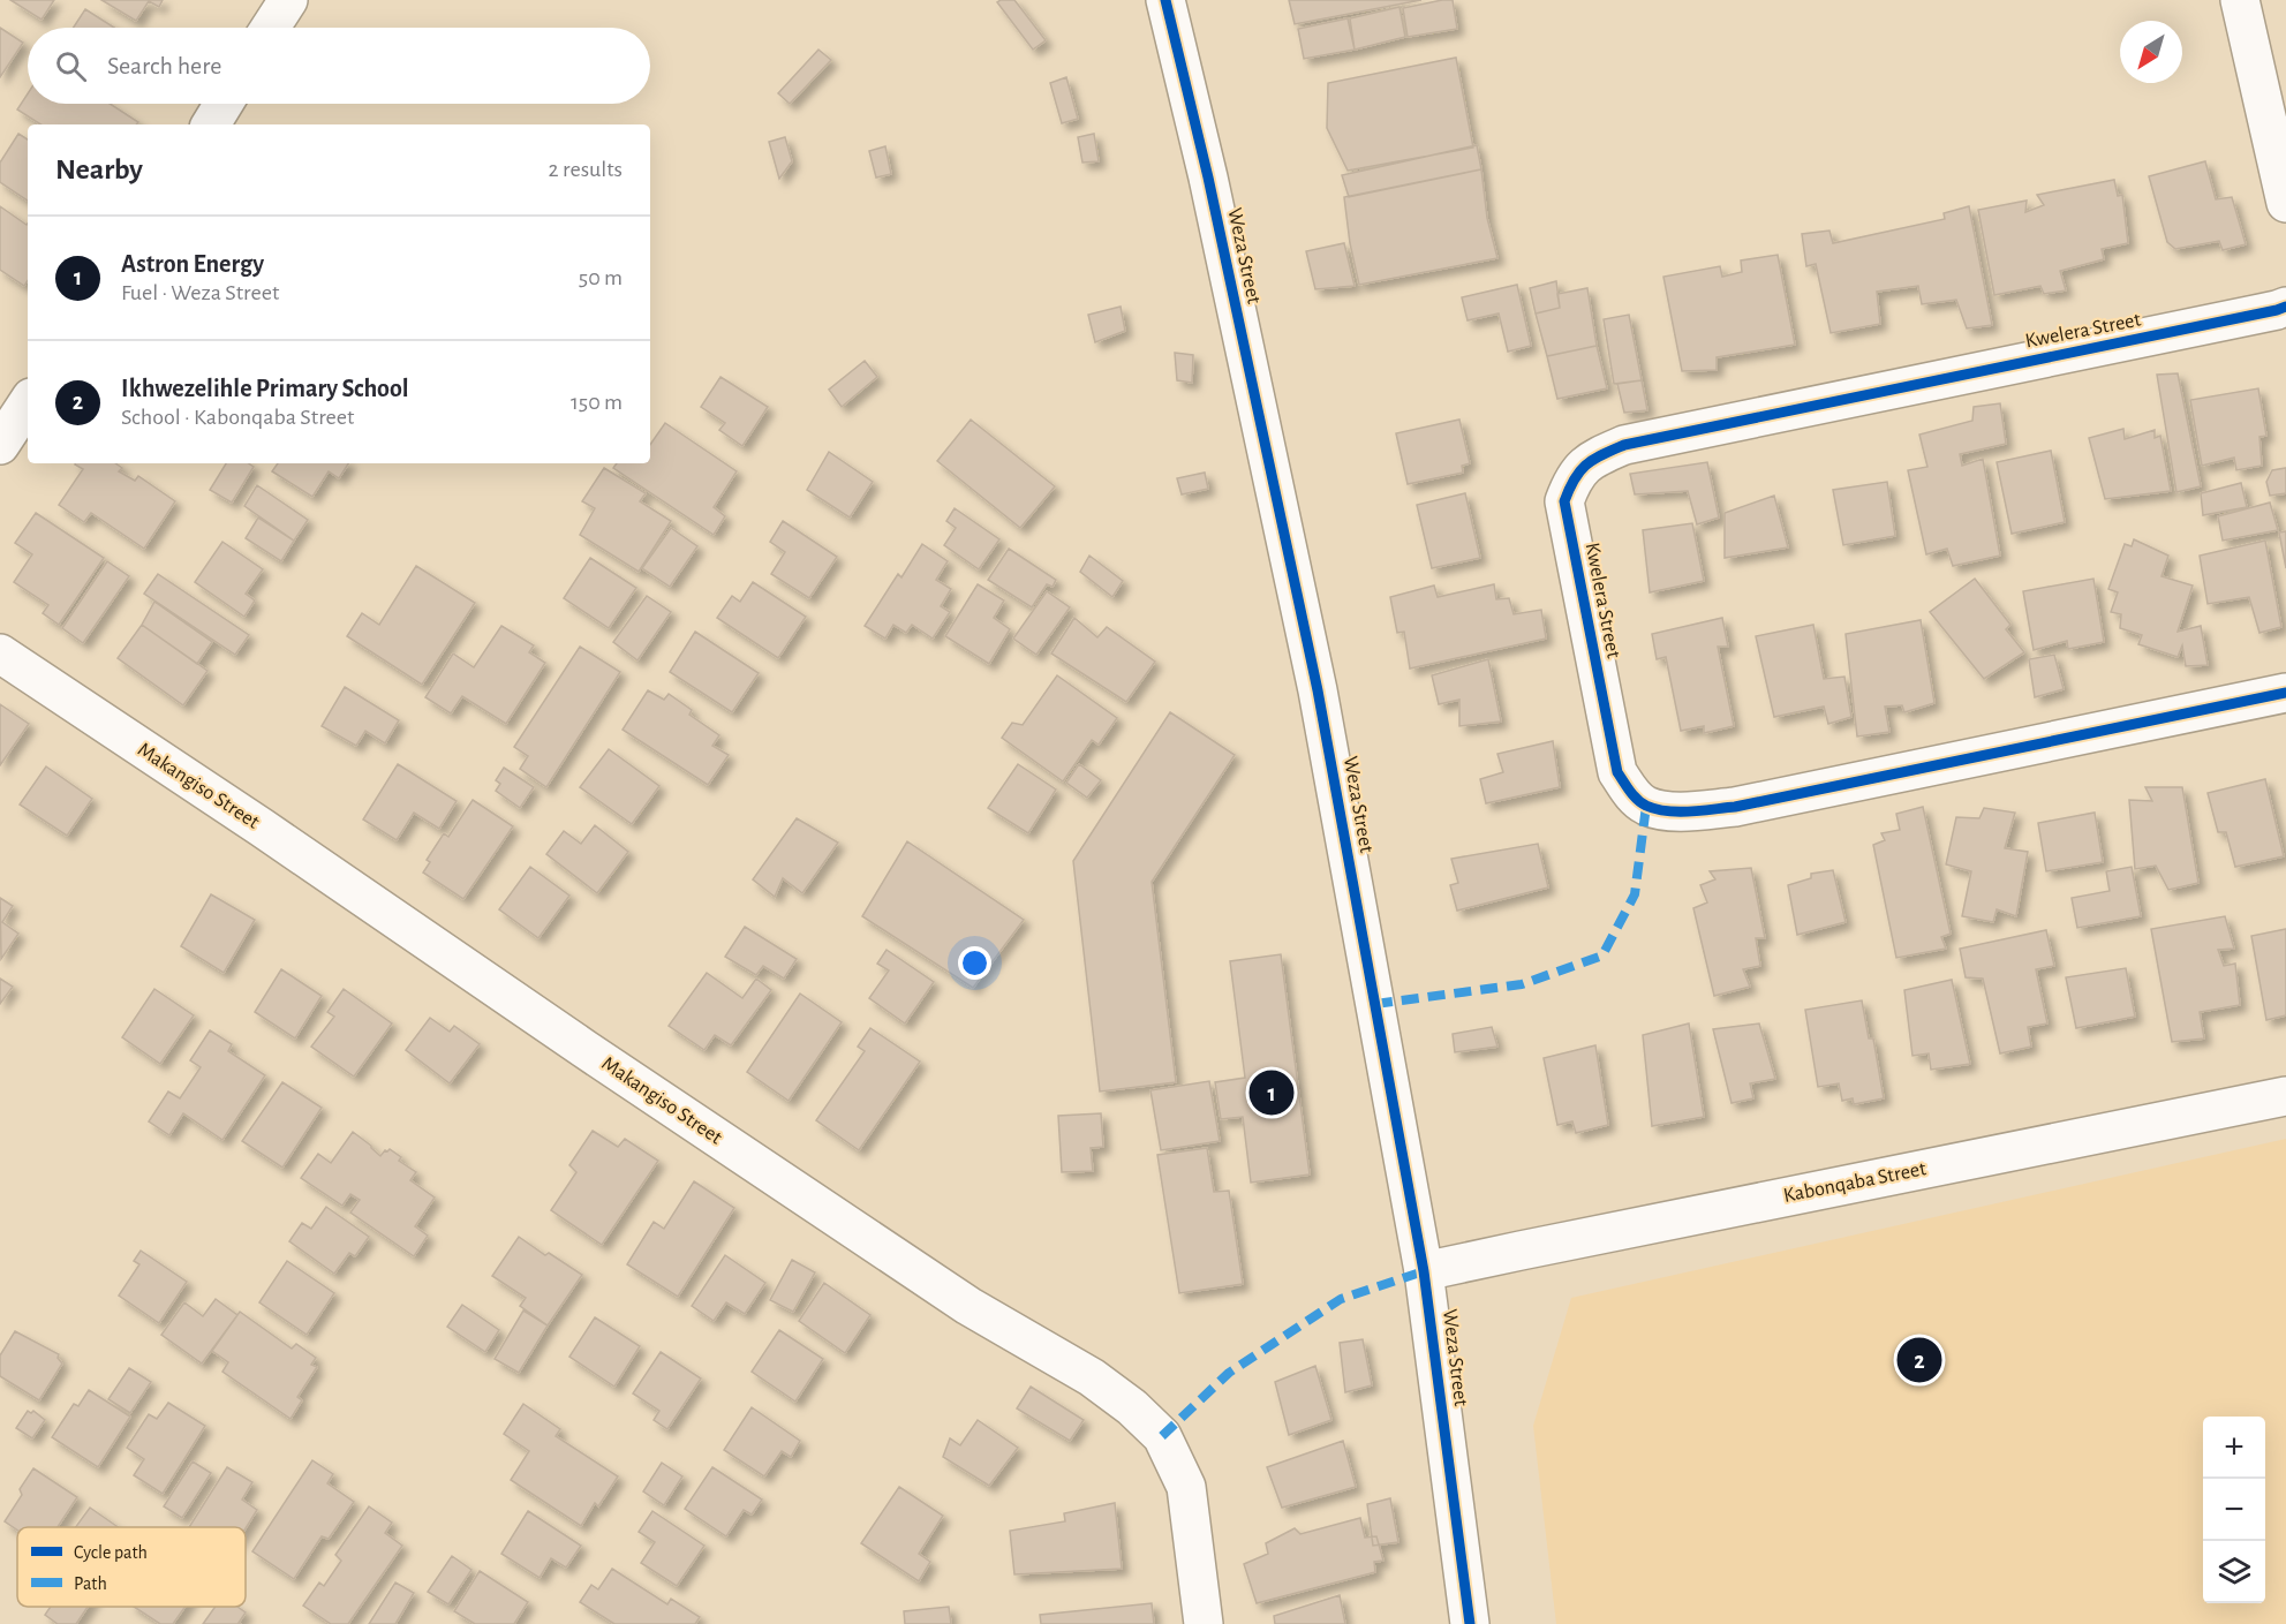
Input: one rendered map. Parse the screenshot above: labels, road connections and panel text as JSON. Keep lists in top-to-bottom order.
{
  "streets": {
    "street": [
      "Weza Street",
      "Kwelera Street",
      "Makangiso Street",
      "Kabonqaba Street"
    ]
  },
  "crossings": [
    ["Weza Street", "Kabonqaba Street"]
  ],
  "legend": ["Cycle path", "Path"],
  "north": "bottom left",
  "page": {
    "search": "Search here",
    "heading": ["Nearby", "2 results"],
    "list": [
      {
        "mark": "1",
        "name": "Astron Energy",
        "note": "Fuel · Weza Street",
        "value": "50 m"
      },
      {
        "mark": "2",
        "name": "Ikhwezelihle Primary School",
        "note": "School · Kabonqaba Street",
        "value": "150 m"
      }
    ],
    "pins": ["1", "2"],
    "map_buttons": ["+", "−"]
  }
}
